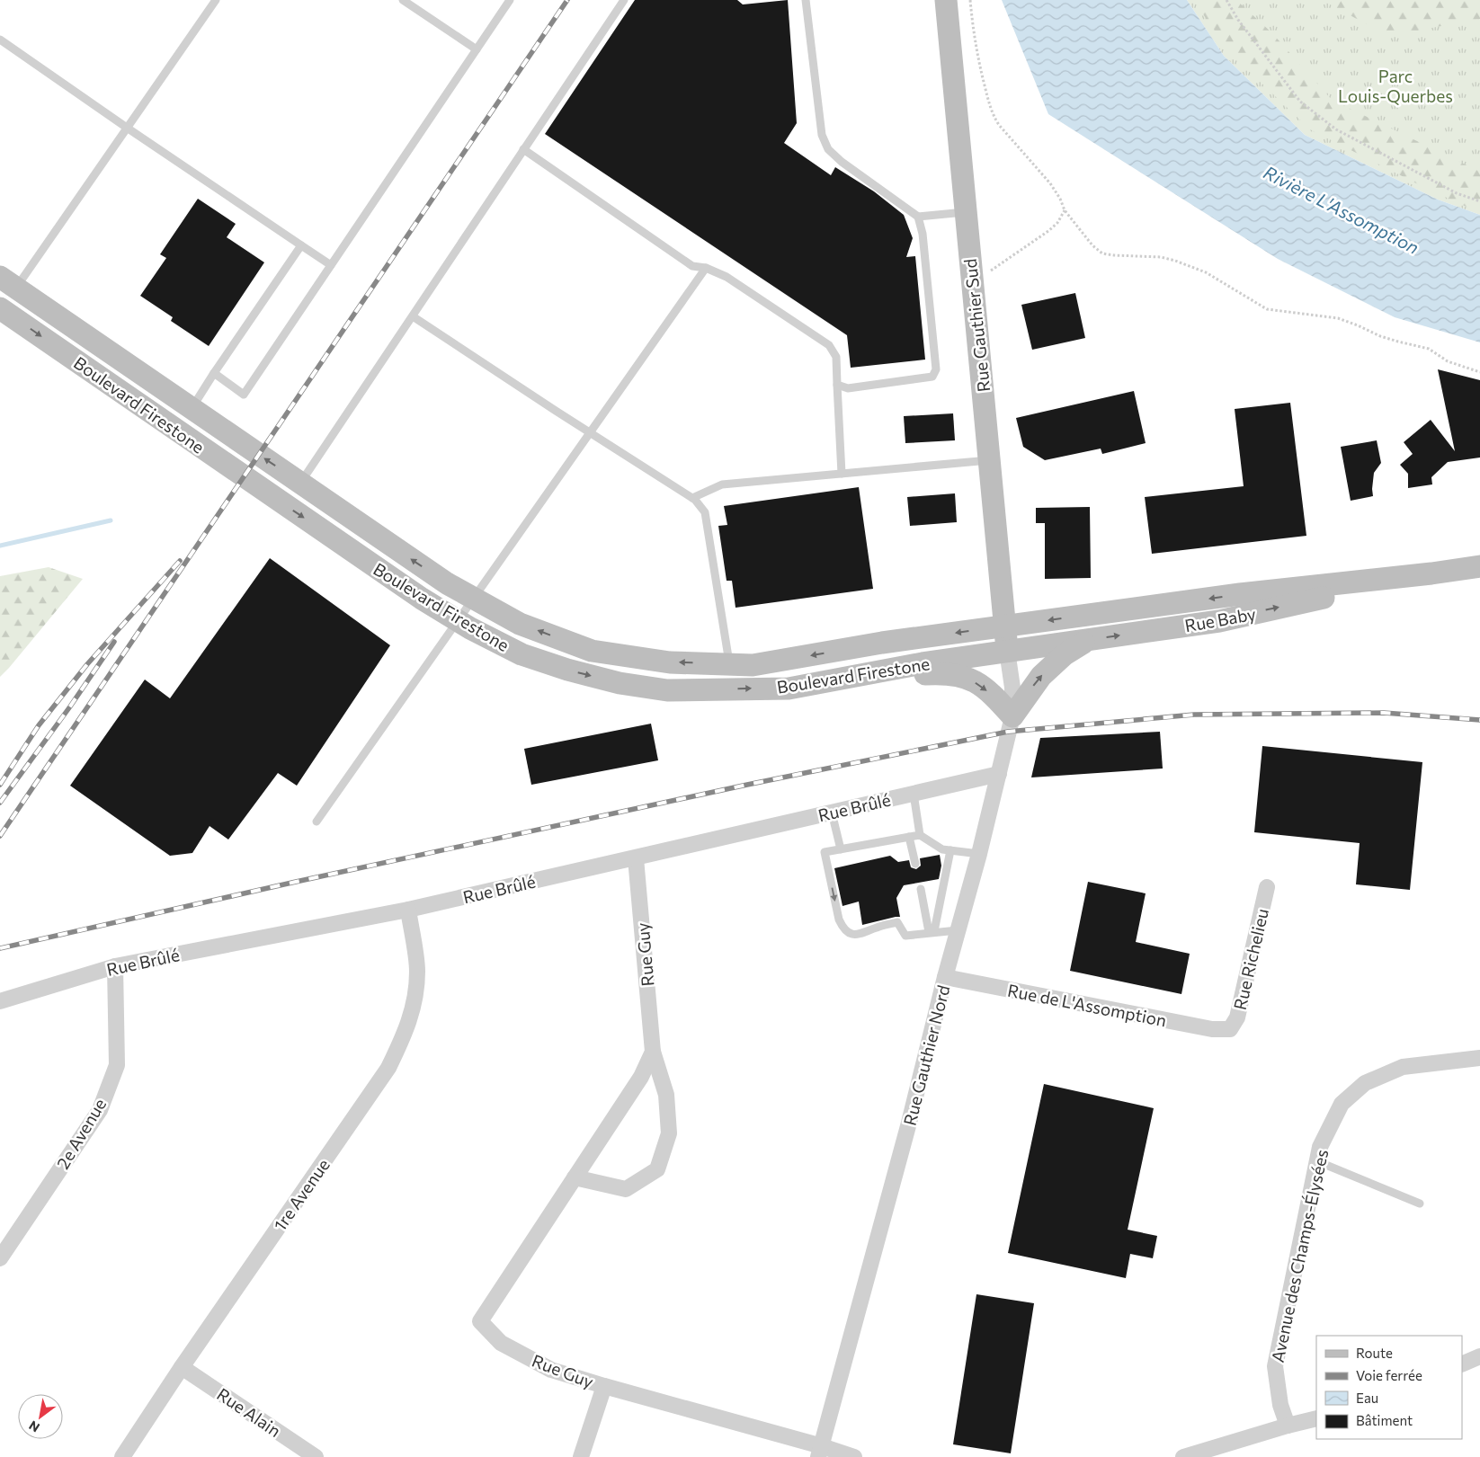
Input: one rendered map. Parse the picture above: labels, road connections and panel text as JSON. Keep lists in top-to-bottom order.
{
  "streets": {
    "main road": ["Rue Gauthier Sud", "Boulevard Firestone", "Rue Baby"],
    "street": [
      "Rue Brûlé",
      "Rue Guy",
      "Rue Richelieu",
      "Rue de L'Assomption",
      "Rue Gauthier Nord",
      "2e Avenue",
      "1re Avenue",
      "Avenue des Champs-Élysées",
      "Rue Alain"
    ]
  },
  "crossings": [
    ["Rue Gauthier Sud", "Boulevard Firestone"],
    ["Rue Gauthier Sud", "Rue Baby"],
    ["Rue Gauthier Sud", "Rue Gauthier Nord"],
    ["Boulevard Firestone", "Rue Baby"],
    ["Boulevard Firestone", "Rue Gauthier Nord"],
    ["Rue Baby", "Rue Gauthier Nord"],
    ["Rue Brûlé", "Rue Guy"],
    ["Rue Brûlé", "Rue Gauthier Nord"],
    ["Rue Brûlé", "2e Avenue"],
    ["Rue Brûlé", "1re Avenue"],
    ["Rue Guy", "Rue Gauthier Nord"],
    ["Rue Richelieu", "Rue de L'Assomption"],
    ["Rue de L'Assomption", "Rue Gauthier Nord"],
    ["1re Avenue", "Rue Alain"]
  ],
  "water": ["Rivière L'Assomption"],
  "parks": ["Parc Louis-Querbes"],
  "legend": [
    "Route",
    "Voie ferrée",
    "Eau",
    "Bâtiment"
  ],
  "north": "bottom left"
}
